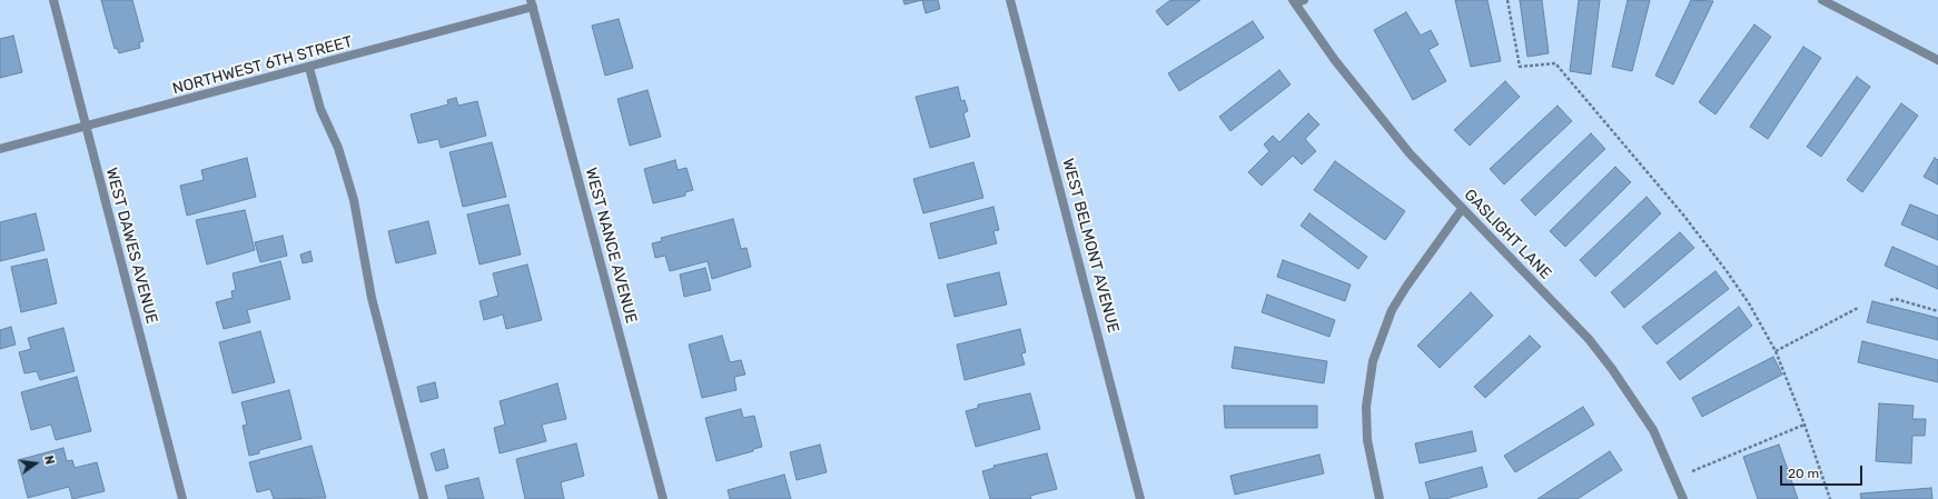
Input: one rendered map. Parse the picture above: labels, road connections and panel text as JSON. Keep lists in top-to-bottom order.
{
  "streets": {
    "street": [
      "NORTHWEST 6TH STREET",
      "GASLIGHT LANE",
      "WEST DAWES AVENUE",
      "WEST NANCE AVENUE",
      "WEST BELMONT AVENUE"
    ]
  },
  "crossings": [
    ["NORTHWEST 6TH STREET", "WEST DAWES AVENUE"],
    ["NORTHWEST 6TH STREET", "WEST NANCE AVENUE"]
  ],
  "scale_bar": "20 m",
  "north": "right"
}
